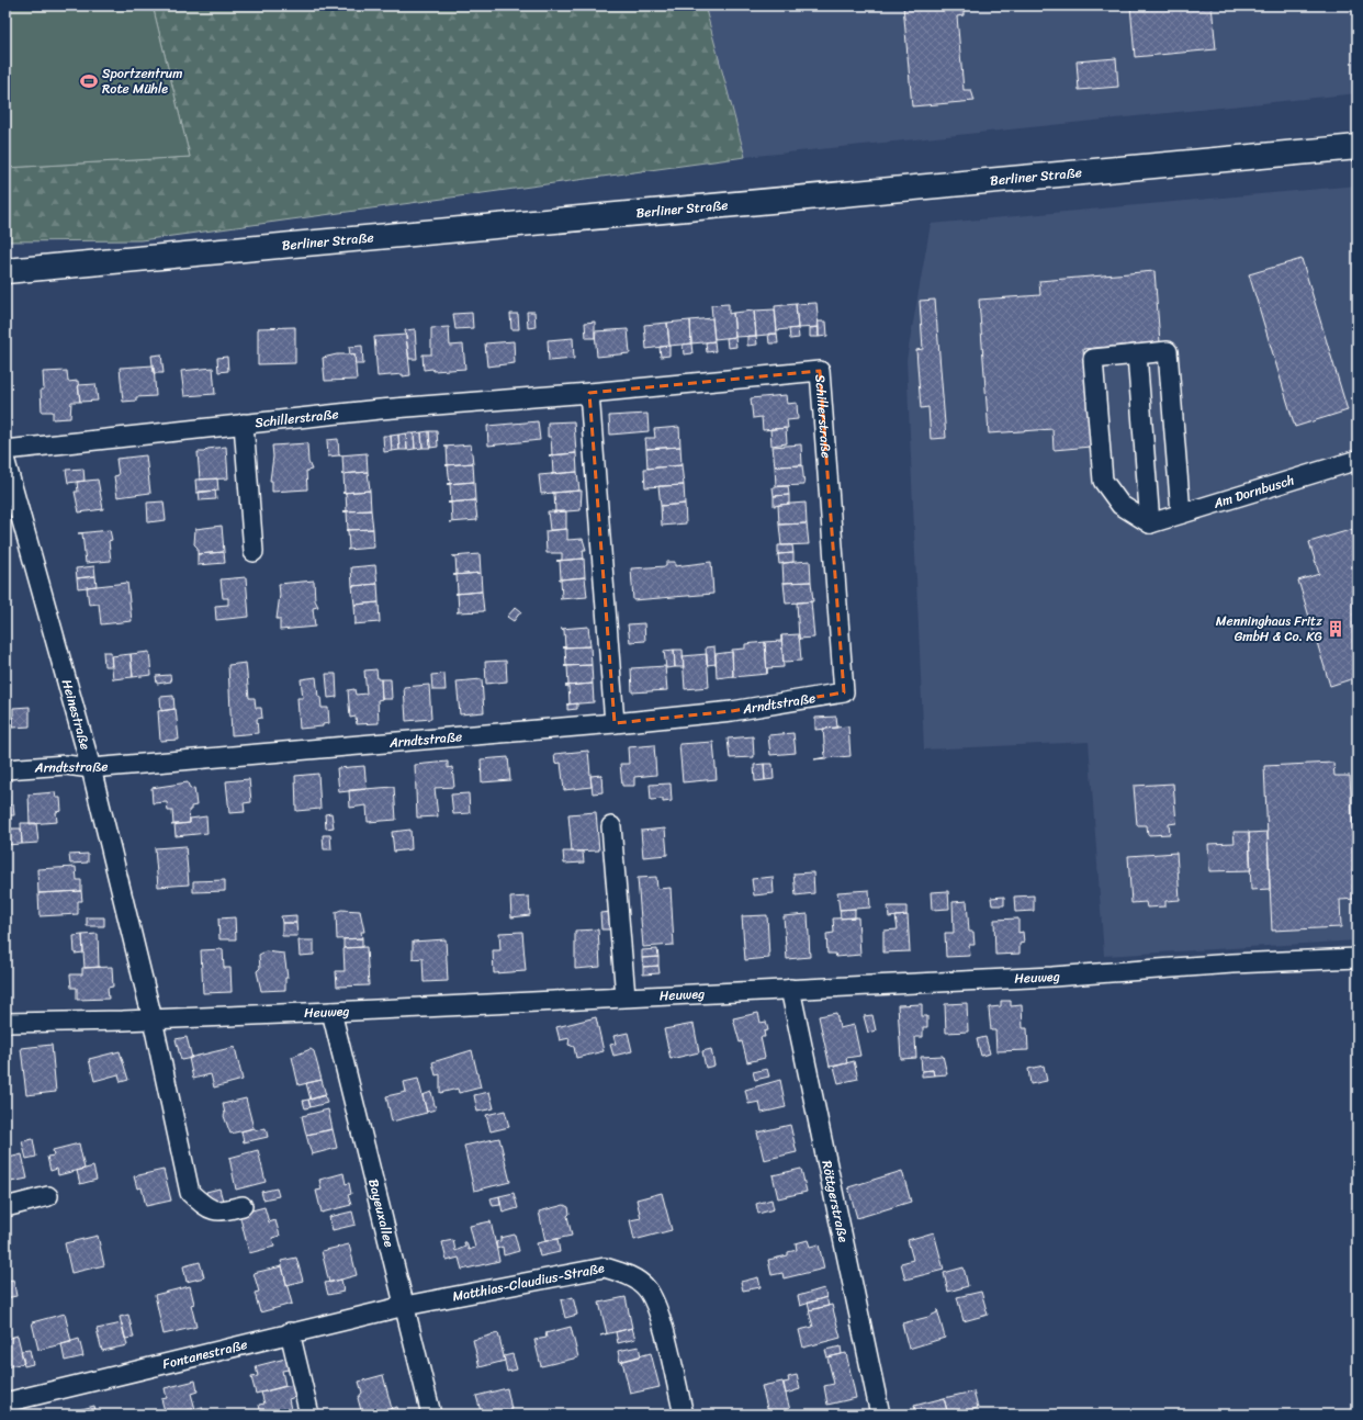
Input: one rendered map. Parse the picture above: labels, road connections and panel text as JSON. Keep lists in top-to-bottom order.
{
  "streets": {
    "main road": ["Berliner Straße"],
    "street": [
      "Schillerstraße",
      "Am Dornbusch",
      "Arndtstraße",
      "Heinestraße",
      "Heuweg",
      "Röttgerstraße",
      "Bayeuxallee",
      "Matthias-Claudius-Straße",
      "Fontanestraße"
    ]
  },
  "crossings": [
    ["Schillerstraße", "Arndtstraße"],
    ["Arndtstraße", "Heinestraße"],
    ["Heinestraße", "Heuweg"],
    ["Heuweg", "Röttgerstraße"],
    ["Heuweg", "Bayeuxallee"],
    ["Bayeuxallee", "Matthias-Claudius-Straße"],
    ["Bayeuxallee", "Fontanestraße"],
    ["Matthias-Claudius-Straße", "Fontanestraße"]
  ],
  "places": {
    "sports": ["Sportzentrum Rote Mühle"],
    "building": ["Menninghaus Fritz GmbH & Co. KG"]
  }
}
